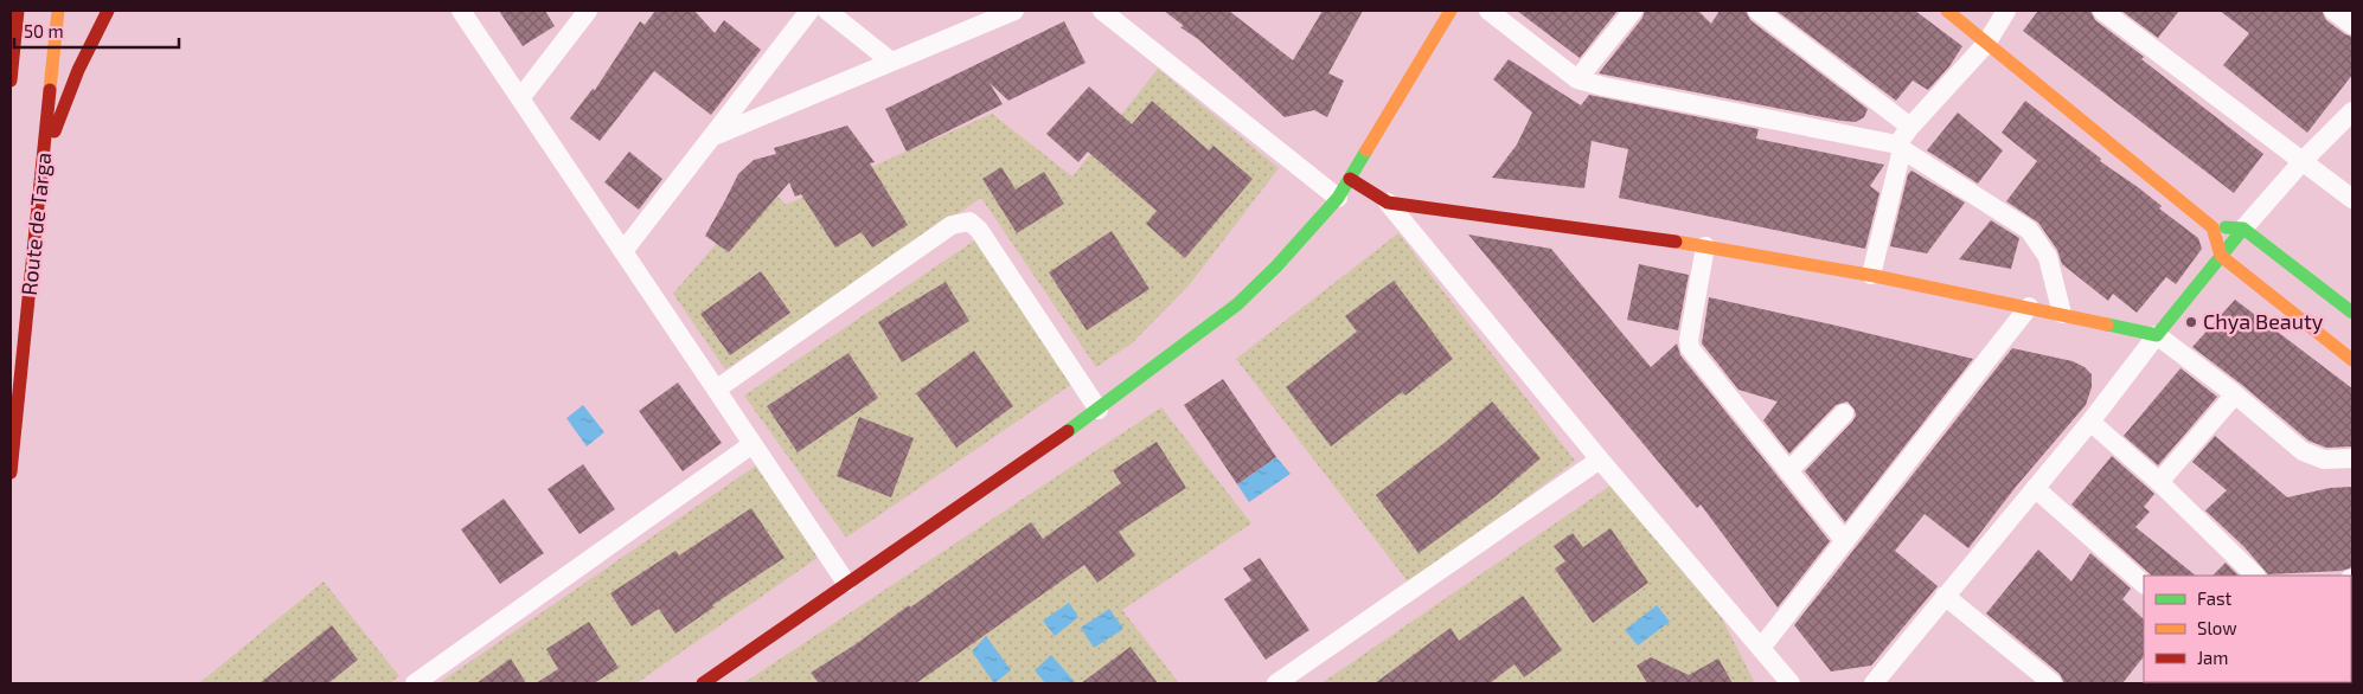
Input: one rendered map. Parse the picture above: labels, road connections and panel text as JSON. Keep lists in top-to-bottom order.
{
  "streets": {
    "street": ["Route de Targa"]
  },
  "places": ["Chya Beauty"],
  "legend": ["Fast", "Slow", "Jam"],
  "scale_bar": "50 m"
}
